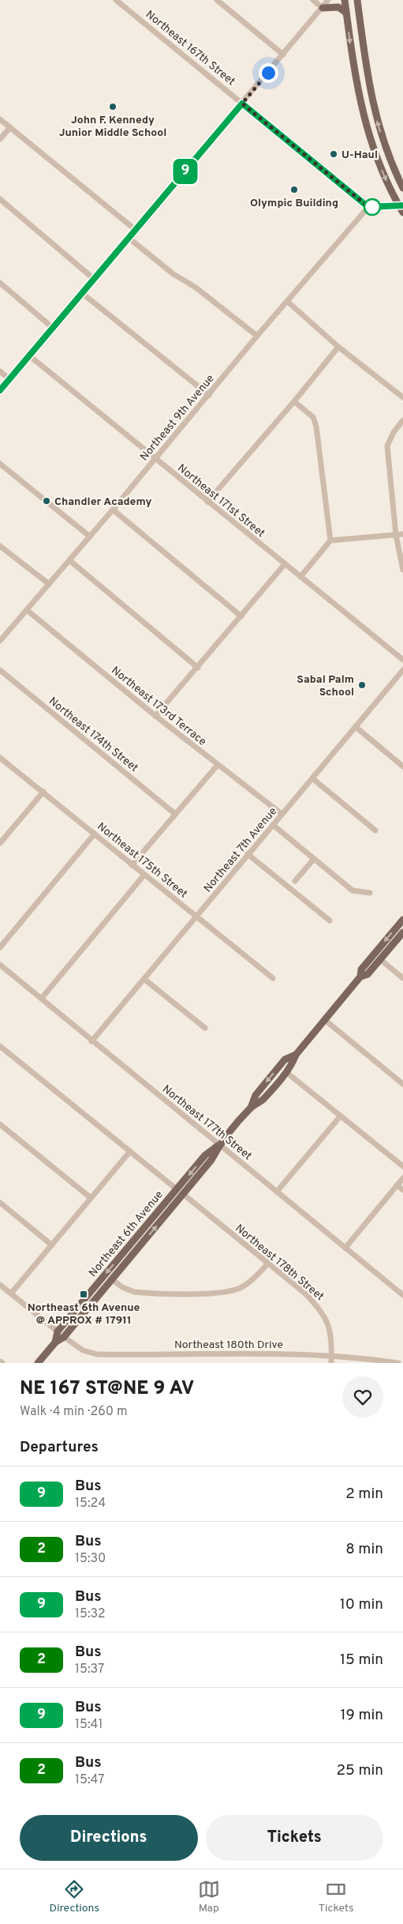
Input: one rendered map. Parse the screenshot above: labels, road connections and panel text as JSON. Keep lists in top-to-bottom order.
{
  "streets": {
    "main road": ["Northeast 6th Avenue"],
    "street": [
      "Northeast 167th Street",
      "Northeast 9th Avenue",
      "Northeast 171st Street",
      "Northeast 173rd Terrace",
      "Northeast 174th Street",
      "Northeast 7th Avenue",
      "Northeast 175th Street",
      "Northeast 177th Street",
      "Northeast 178th Street",
      "Northeast 180th Drive"
    ]
  },
  "crossings": [
    ["Northeast 167th Street", "Northeast 9th Avenue"],
    ["Northeast 9th Avenue", "Northeast 171st Street"],
    ["Northeast 9th Avenue", "Northeast 173rd Terrace"],
    ["Northeast 173rd Terrace", "Northeast 7th Avenue"],
    ["Northeast 7th Avenue", "Northeast 175th Street"],
    ["Northeast 7th Avenue", "Northeast 177th Street"],
    ["Northeast 177th Street", "Northeast 6th Avenue"],
    ["Northeast 6th Avenue", "Northeast 178th Street"],
    ["Northeast 6th Avenue", "Northeast 180th Drive"],
    ["Northeast 178th Street", "Northeast 180th Drive"]
  ],
  "places": {
    "other": [
      "John F. Kennedy Junior Middle School",
      "U-Haul",
      "Olympic Building",
      "Chandler Academy",
      "Sabal Palm School"
    ],
    "transit": ["Northeast 6th Avenue @ APPROX # 17911"]
  },
  "lines": ["bus line 9"],
  "page": {
    "on_map": "9",
    "heading": [
      ["NE 167 ST@NE 9 AV", "Walk · 4 min · 260 m"],
      "Departures"
    ],
    "list": [
      {
        "mark": "9",
        "name": "Bus",
        "note": "15:24",
        "value": "2 min"
      },
      {
        "mark": "2",
        "name": "Bus",
        "note": "15:30",
        "value": "8 min"
      },
      {
        "mark": "9",
        "name": "Bus",
        "note": "15:32",
        "value": "10 min"
      },
      {
        "mark": "2",
        "name": "Bus",
        "note": "15:37",
        "value": "15 min"
      },
      {
        "mark": "9",
        "name": "Bus",
        "note": "15:41",
        "value": "19 min"
      },
      {
        "mark": "2",
        "name": "Bus",
        "note": "15:47",
        "value": "25 min"
      }
    ],
    "buttons": ["Directions", "Tickets"],
    "tabs": ["Directions", "Map", "Tickets"]
  }
}
